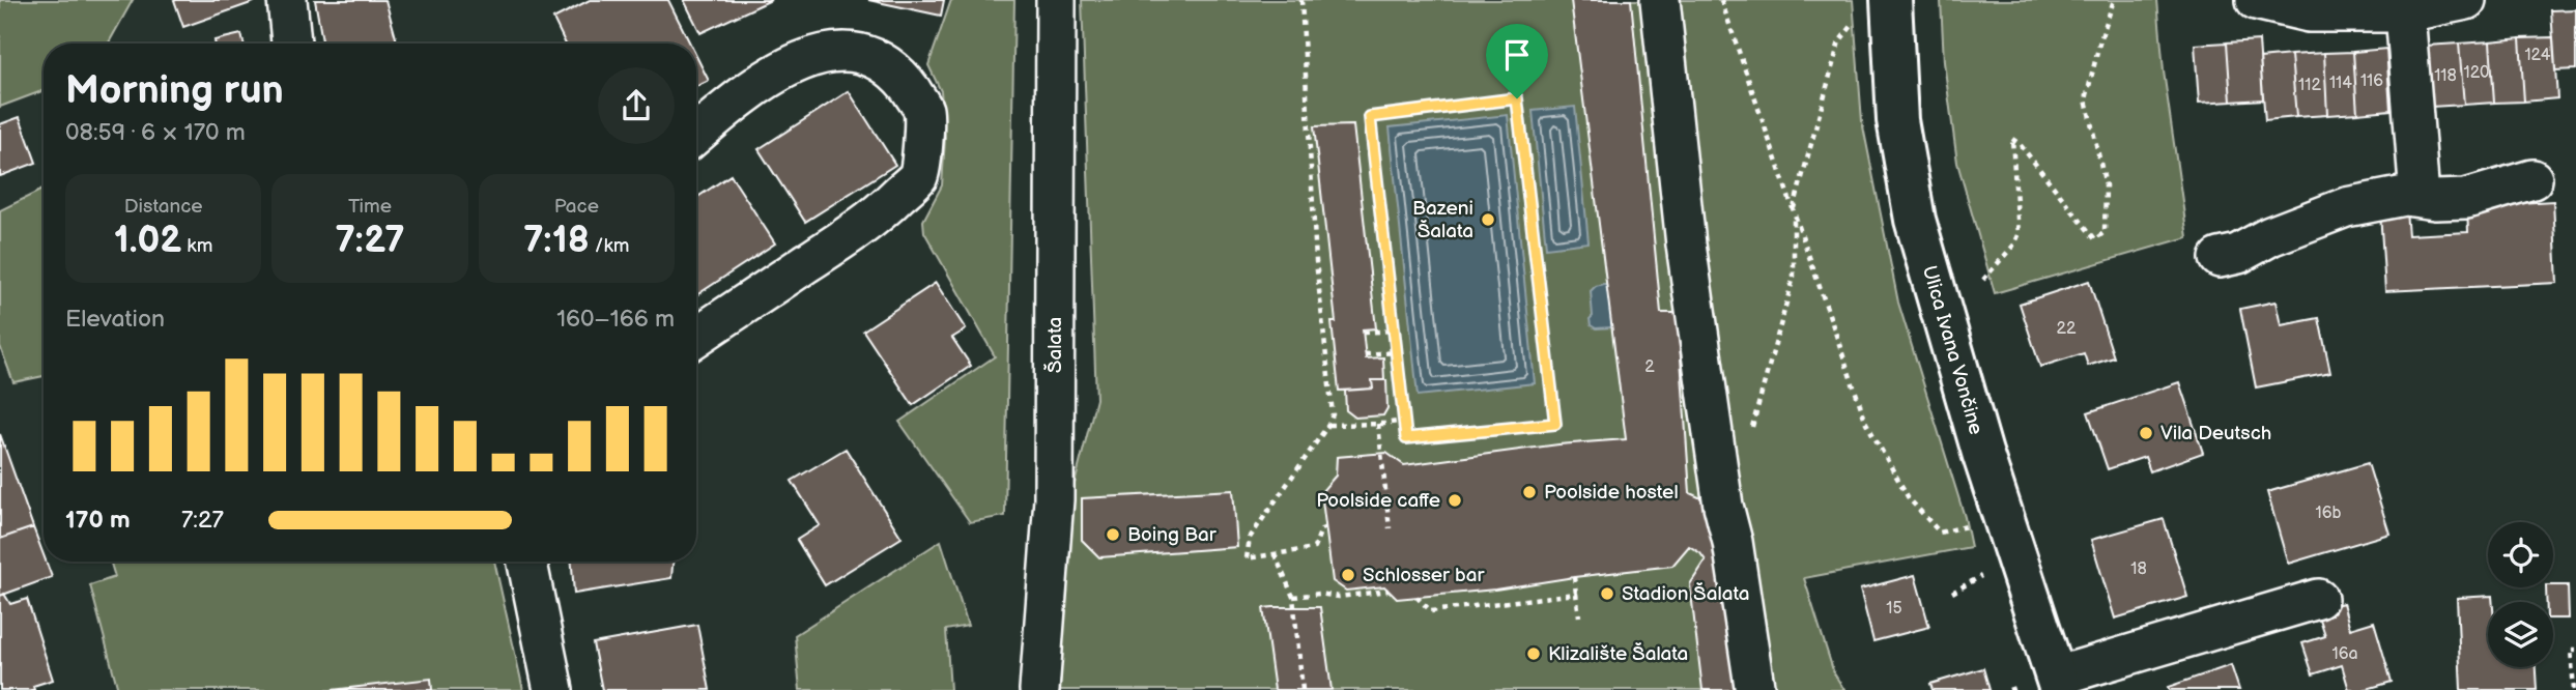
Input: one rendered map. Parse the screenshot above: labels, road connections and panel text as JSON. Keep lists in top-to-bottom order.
{
  "streets": {
    "main road": ["Ulica Ivana Vončine"],
    "street": ["Šalata"]
  },
  "places": [
    "Bazeni Šalata",
    "Vila Deutsch",
    "Poolside hostel",
    "Poolside caffe",
    "Boing Bar",
    "Schlosser bar",
    "Stadion Šalata",
    "Klizalište Šalata"
  ],
  "house_numbers": [
    "124",
    "120",
    "118",
    "116",
    "114",
    "112",
    "22",
    "2",
    "16b",
    "18",
    "15",
    "16a"
  ],
  "page": {
    "heading": ["Morning run", "08:59 · 6 × 170 m"],
    "stats": [
      ["Distance", "1.02 km"],
      ["Time", "7:27"],
      ["Pace", "7:18 /km"]
    ],
    "chart": ["Elevation", "160–166 m"],
    "list": [
      {
        "name": "170 m",
        "note": "7:27"
      }
    ]
  }
}
